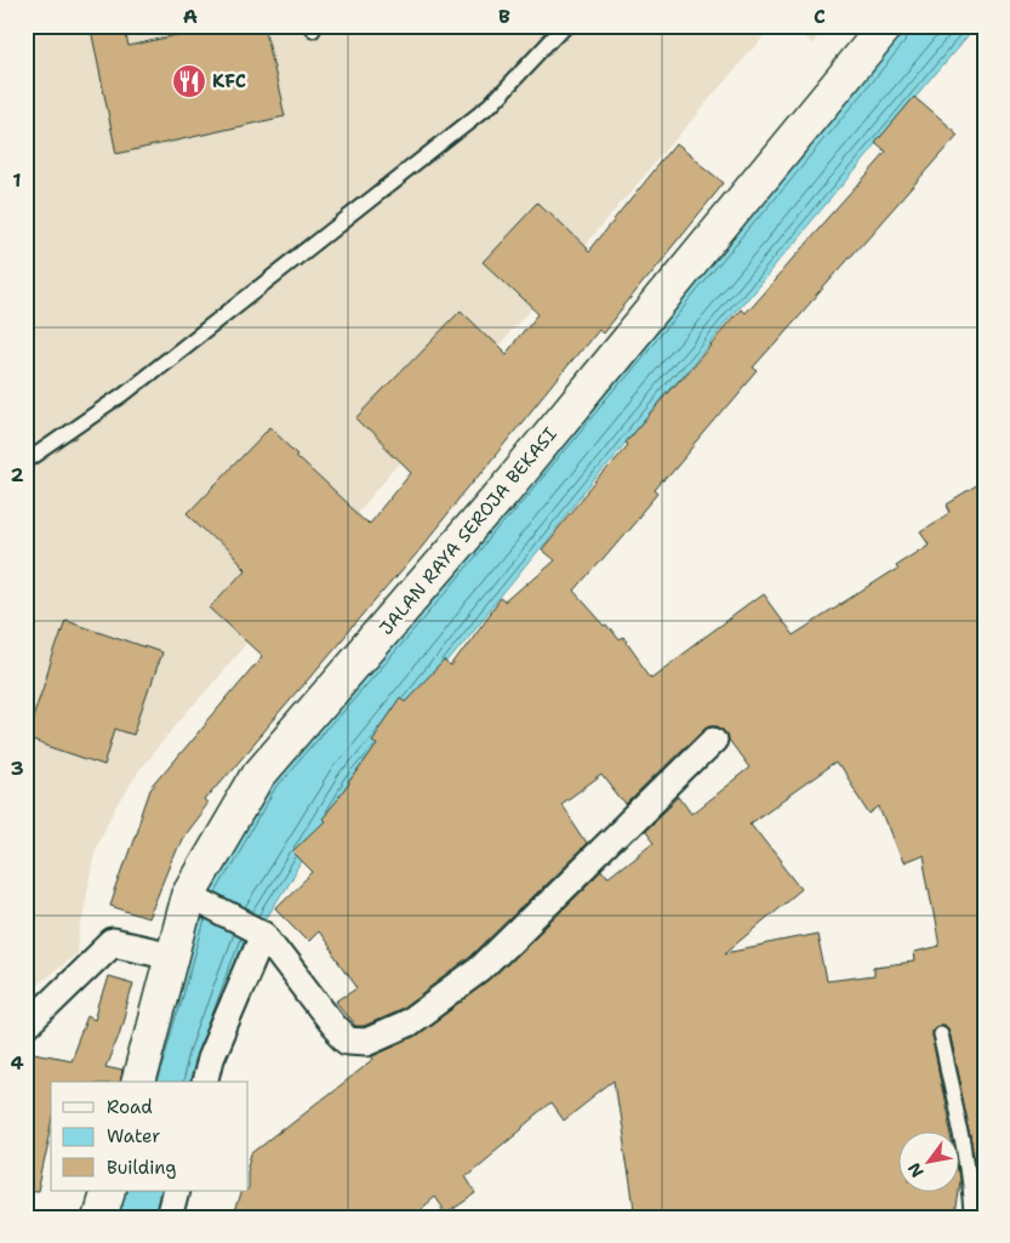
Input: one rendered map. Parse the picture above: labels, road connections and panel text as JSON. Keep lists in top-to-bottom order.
{
  "streets": {
    "street": ["JALAN RAYA SEROJA BEKASI"]
  },
  "places": {
    "restaurant": ["KFC"]
  },
  "legend": ["Road", "Water", "Building"],
  "north": "bottom left",
  "grid": {
    "columns": ["A", "B", "C"],
    "rows": [
      "1",
      "2",
      "3",
      "4"
    ]
  }
}
